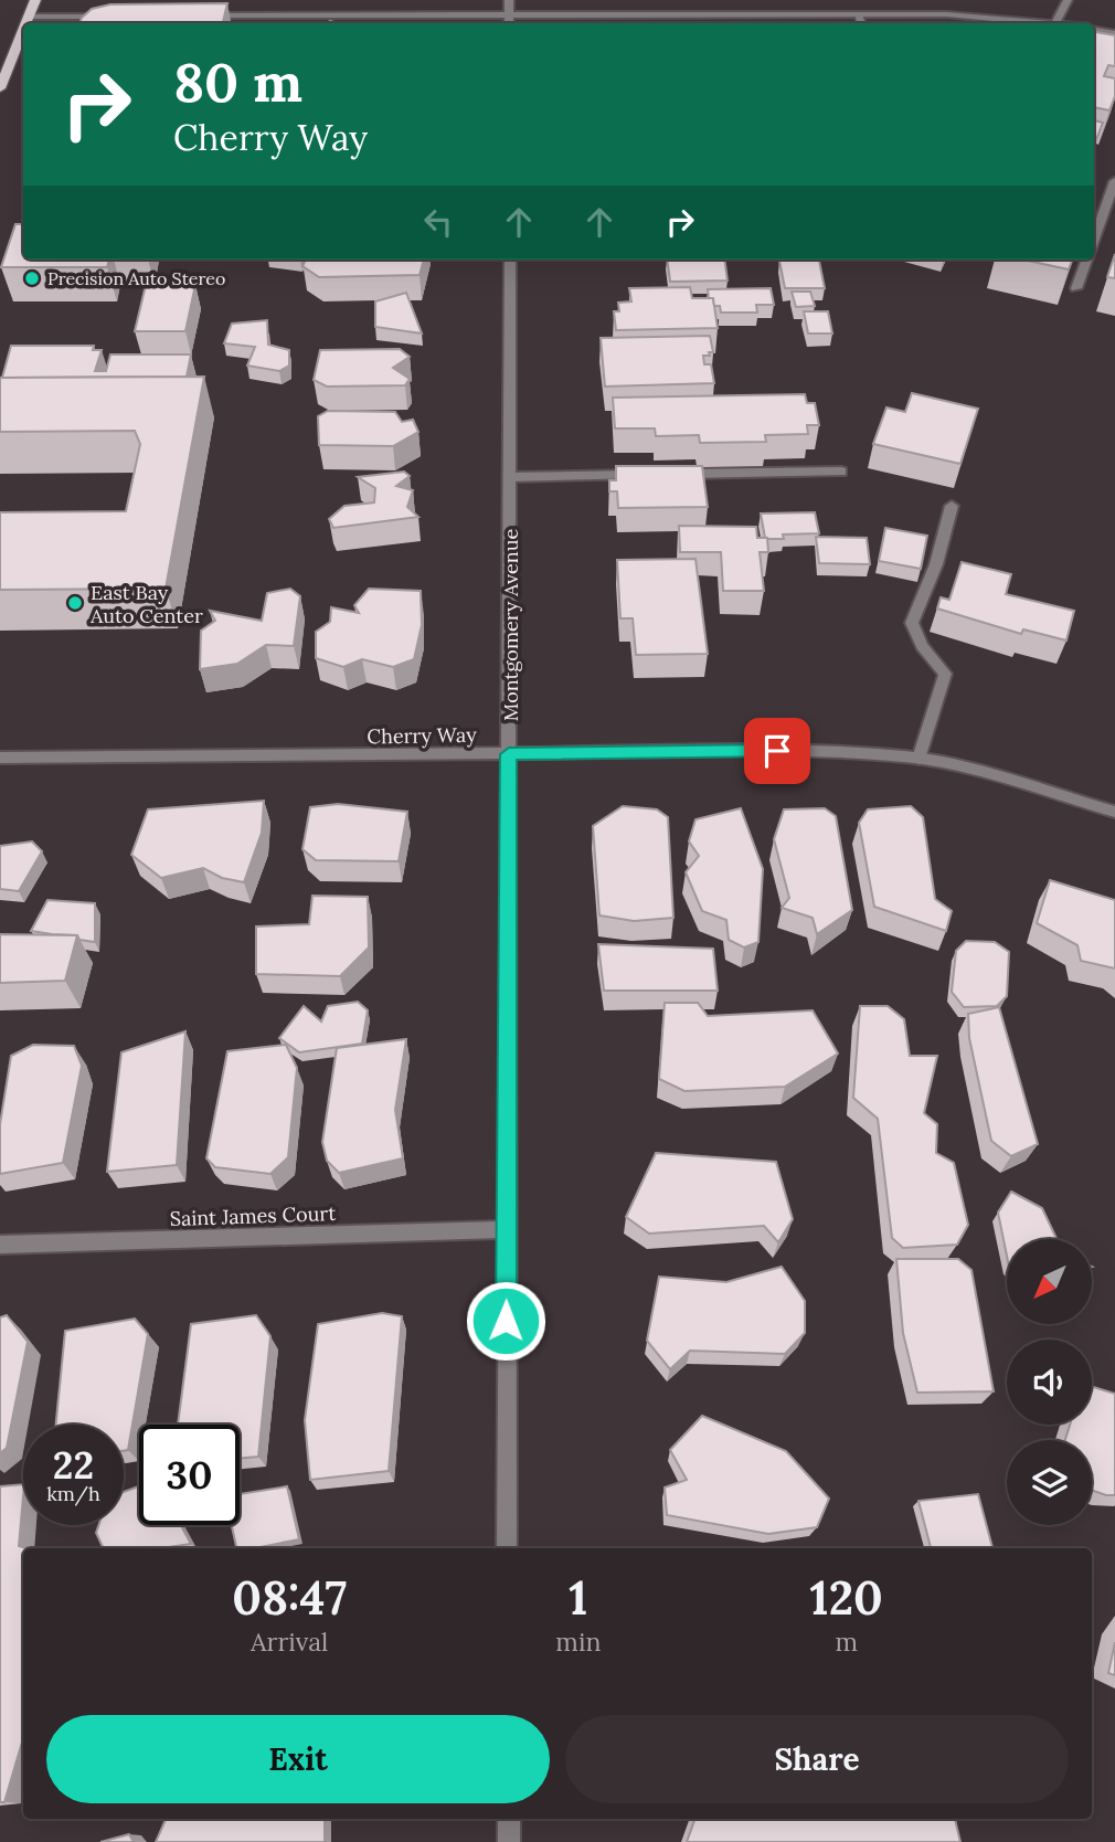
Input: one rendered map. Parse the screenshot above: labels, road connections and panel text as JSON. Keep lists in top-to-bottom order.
{
  "streets": {
    "street": ["Montgomery Avenue", "Cherry Way", "Saint James Court"]
  },
  "crossings": [
    ["Montgomery Avenue", "Cherry Way"],
    ["Montgomery Avenue", "Saint James Court"]
  ],
  "places": ["Precision Auto Stereo", "East Bay Auto Center"],
  "north": "bottom left",
  "page": {
    "turn": ["80 m", "Cherry Way"],
    "speed": "22 km/h",
    "limit": "30",
    "eta": [
      "08:47",
      "Arrival",
      "1",
      "min",
      "120",
      "m"
    ],
    "buttons": ["Exit", "Share"]
  }
}
